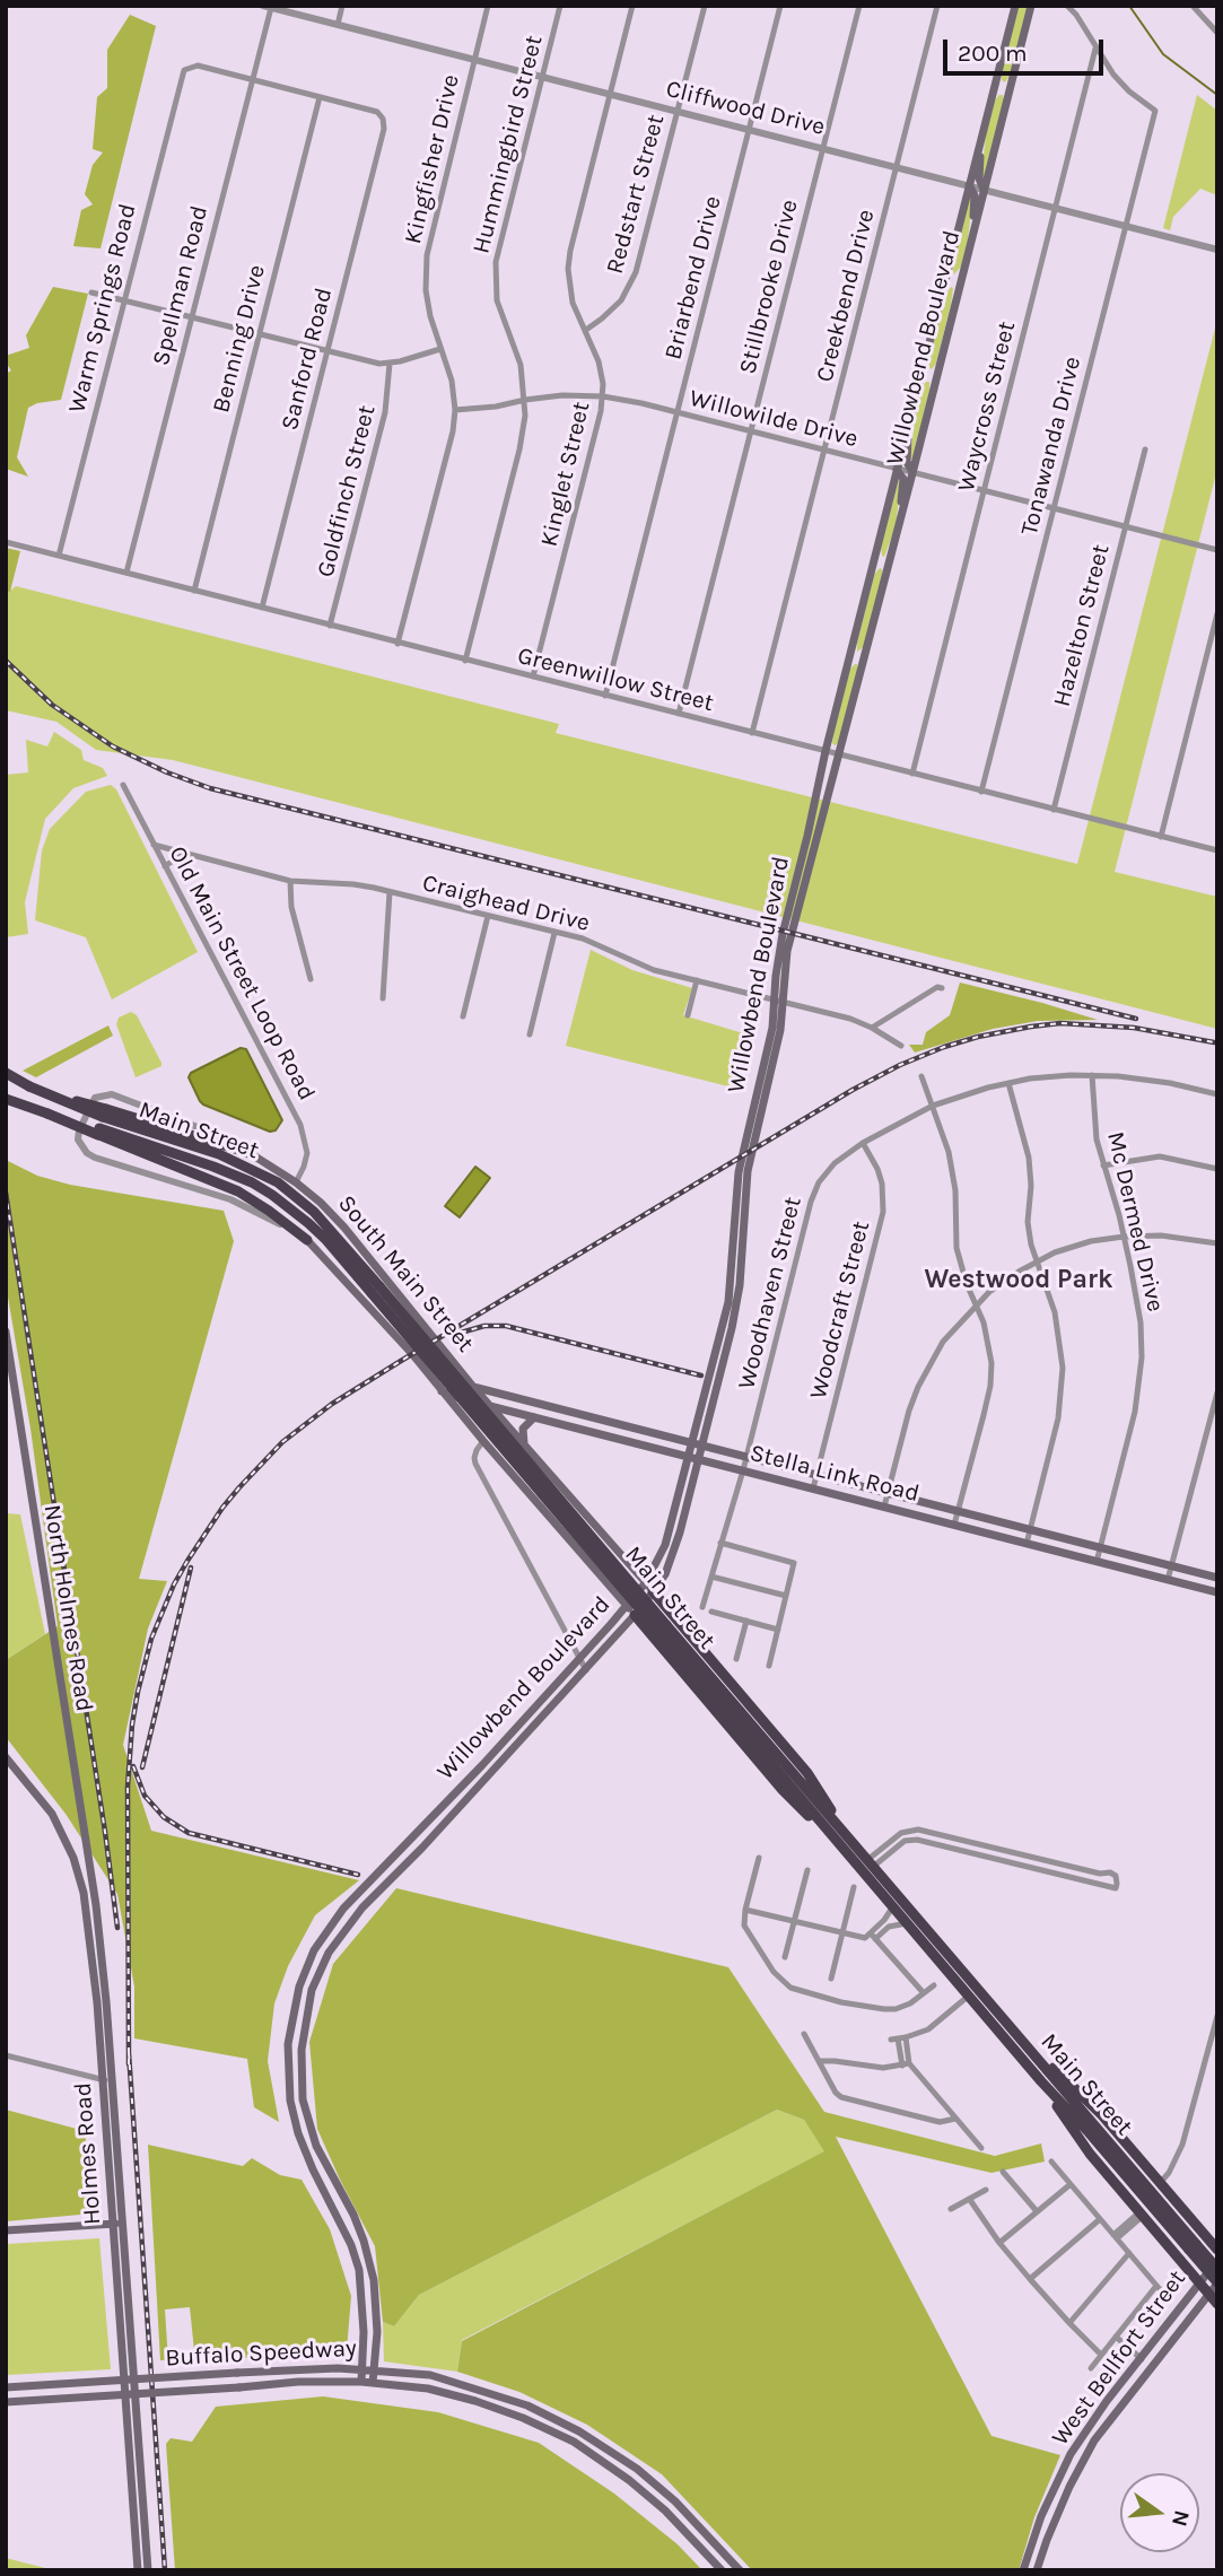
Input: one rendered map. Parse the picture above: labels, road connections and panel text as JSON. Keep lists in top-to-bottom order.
{
  "streets": {
    "highway": ["Main Street"],
    "main road": [
      "Willowbend Boulevard",
      "South Main Street",
      "Stella Link Road",
      "North Holmes Road",
      "Holmes Road",
      "Buffalo Speedway",
      "West Bellfort Street"
    ],
    "street": [
      "Cliffwood Drive",
      "Hummingbird Street",
      "Kingfisher Drive",
      "Redstart Street",
      "Briarbend Drive",
      "Spellman Road",
      "Stillbrooke Drive",
      "Creekbend Drive",
      "Warm Springs Road",
      "Benning Drive",
      "Sanford Road",
      "Waycross Street",
      "Willowilde Drive",
      "Tonawanda Drive",
      "Kinglet Street",
      "Goldfinch Street",
      "Hazelton Street",
      "Greenwillow Street",
      "Craighead Drive",
      "Old Main Street Loop Road",
      "Mc Dermed Drive",
      "Woodhaven Street",
      "Woodcraft Street"
    ]
  },
  "crossings": [
    ["Cliffwood Drive", "Hummingbird Street"],
    ["Cliffwood Drive", "Kingfisher Drive"],
    ["Cliffwood Drive", "Redstart Street"],
    ["Cliffwood Drive", "Briarbend Drive"],
    ["Cliffwood Drive", "Spellman Road"],
    ["Cliffwood Drive", "Stillbrooke Drive"],
    ["Cliffwood Drive", "Creekbend Drive"],
    ["Cliffwood Drive", "Willowbend Boulevard"],
    ["Cliffwood Drive", "Waycross Street"],
    ["Cliffwood Drive", "Tonawanda Drive"],
    ["Cliffwood Drive", "Kinglet Street"],
    ["Hummingbird Street", "Willowilde Drive"],
    ["Hummingbird Street", "Greenwillow Street"],
    ["Kingfisher Drive", "Willowilde Drive"],
    ["Kingfisher Drive", "Greenwillow Street"],
    ["Redstart Street", "Kinglet Street"],
    ["Briarbend Drive", "Willowilde Drive"],
    ["Briarbend Drive", "Greenwillow Street"],
    ["Spellman Road", "Warm Springs Road"],
    ["Spellman Road", "Greenwillow Street"],
    ["Stillbrooke Drive", "Willowilde Drive"],
    ["Stillbrooke Drive", "Greenwillow Street"],
    ["Creekbend Drive", "Willowilde Drive"],
    ["Creekbend Drive", "Greenwillow Street"],
    ["Warm Springs Road", "Greenwillow Street"],
    ["Benning Drive", "Sanford Road"],
    ["Benning Drive", "Greenwillow Street"],
    ["Willowbend Boulevard", "Willowilde Drive"],
    ["Willowbend Boulevard", "Greenwillow Street"],
    ["Willowbend Boulevard", "Craighead Drive"],
    ["Willowbend Boulevard", "South Main Street"],
    ["Willowbend Boulevard", "Stella Link Road"],
    ["Willowbend Boulevard", "Buffalo Speedway"],
    ["Sanford Road", "Greenwillow Street"],
    ["Waycross Street", "Willowilde Drive"],
    ["Waycross Street", "Tonawanda Drive"],
    ["Waycross Street", "Greenwillow Street"],
    ["Willowilde Drive", "Tonawanda Drive"],
    ["Willowilde Drive", "Kinglet Street"],
    ["Willowilde Drive", "Hazelton Street"],
    ["Tonawanda Drive", "Greenwillow Street"],
    ["Kinglet Street", "Greenwillow Street"],
    ["Goldfinch Street", "Greenwillow Street"],
    ["Hazelton Street", "Greenwillow Street"],
    ["Craighead Drive", "Old Main Street Loop Road"],
    ["Old Main Street Loop Road", "South Main Street"],
    ["Main Street", "West Bellfort Street"],
    ["Mc Dermed Drive", "Woodhaven Street"],
    ["Mc Dermed Drive", "Stella Link Road"],
    ["South Main Street", "Stella Link Road"],
    ["Woodhaven Street", "Woodcraft Street"],
    ["Woodhaven Street", "Stella Link Road"],
    ["Woodcraft Street", "Stella Link Road"],
    ["North Holmes Road", "Holmes Road"]
  ],
  "districts": ["Westwood Park"],
  "scale_bar": "200 m",
  "north": "right"
}
